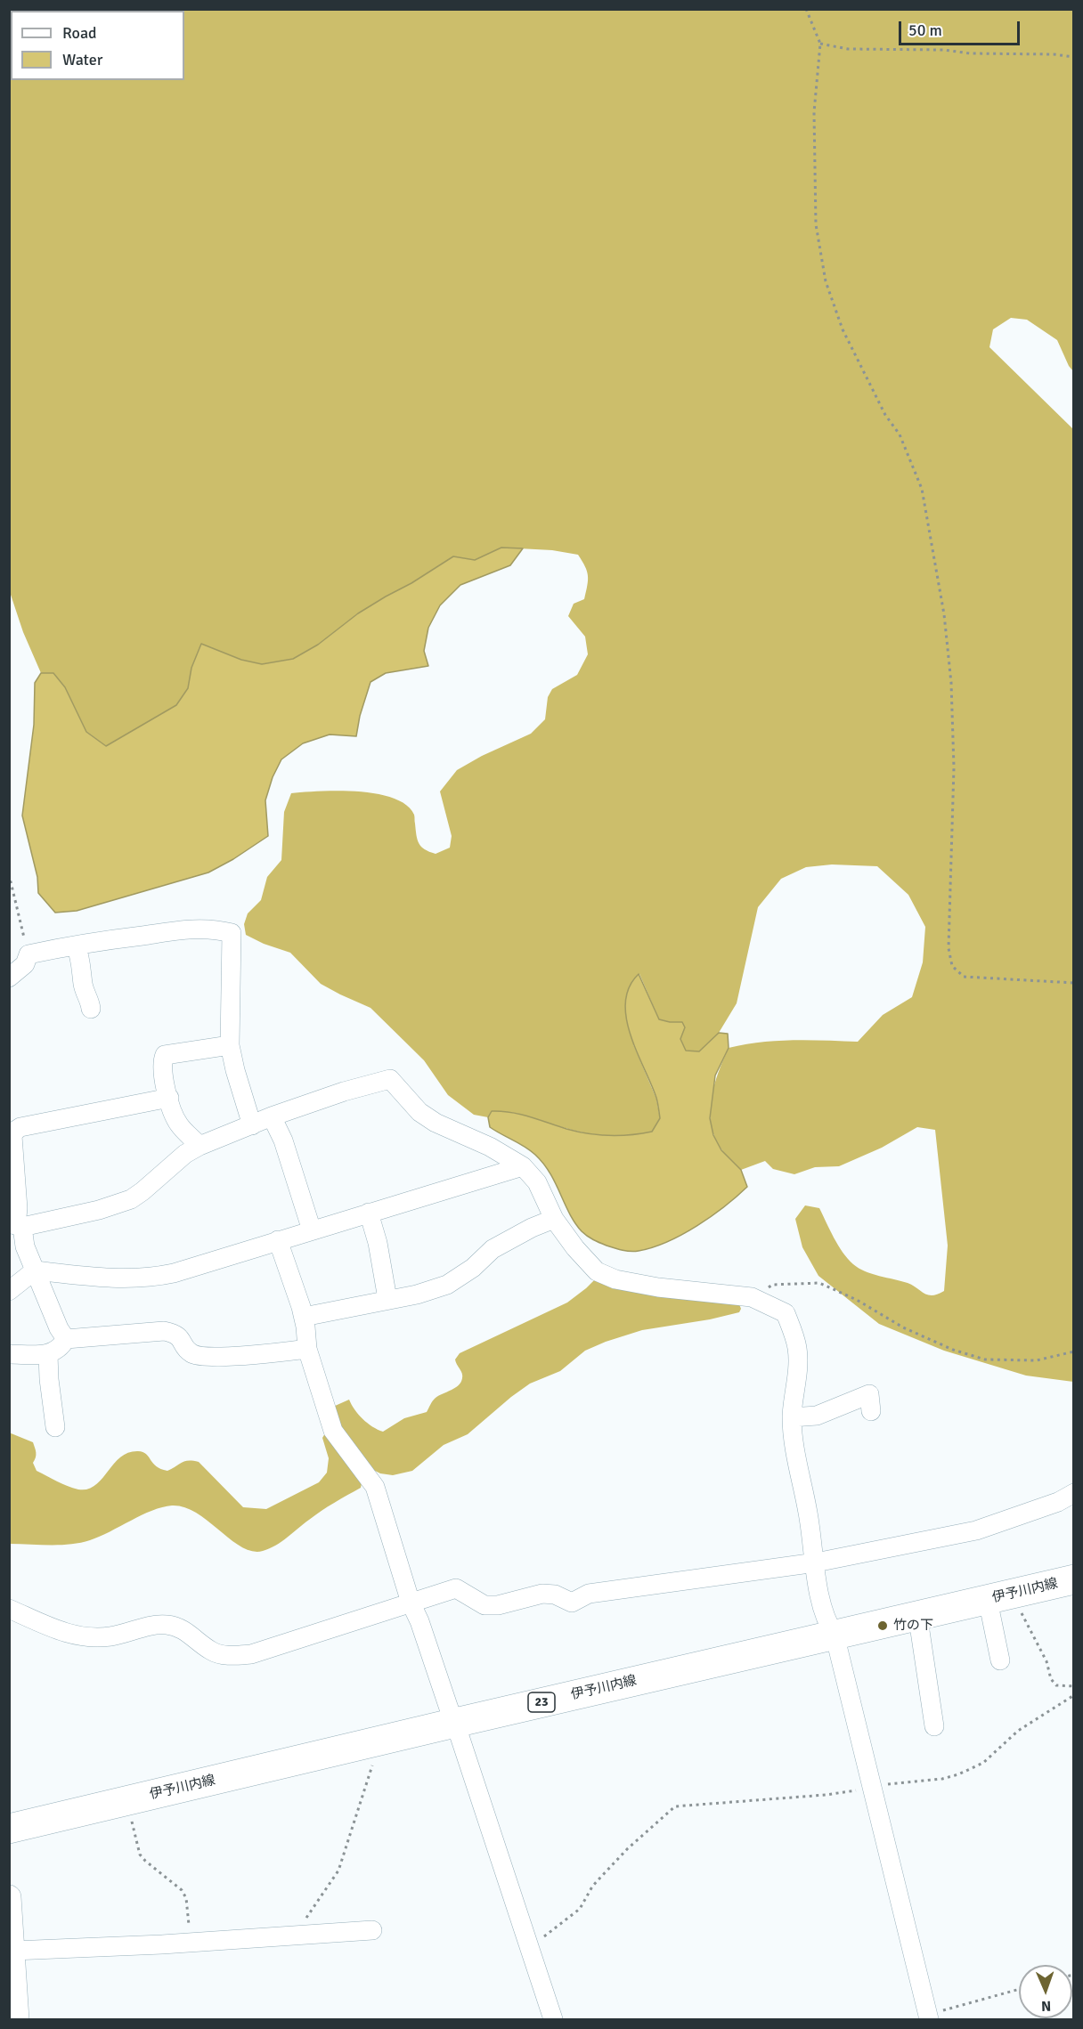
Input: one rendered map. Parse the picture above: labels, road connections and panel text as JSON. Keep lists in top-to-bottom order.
{
  "streets": {
    "main road": ["伊予川内線", "23"]
  },
  "places": ["竹の下"],
  "legend": ["Road", "Water"],
  "scale_bar": "50 m",
  "north": "bottom"
}
